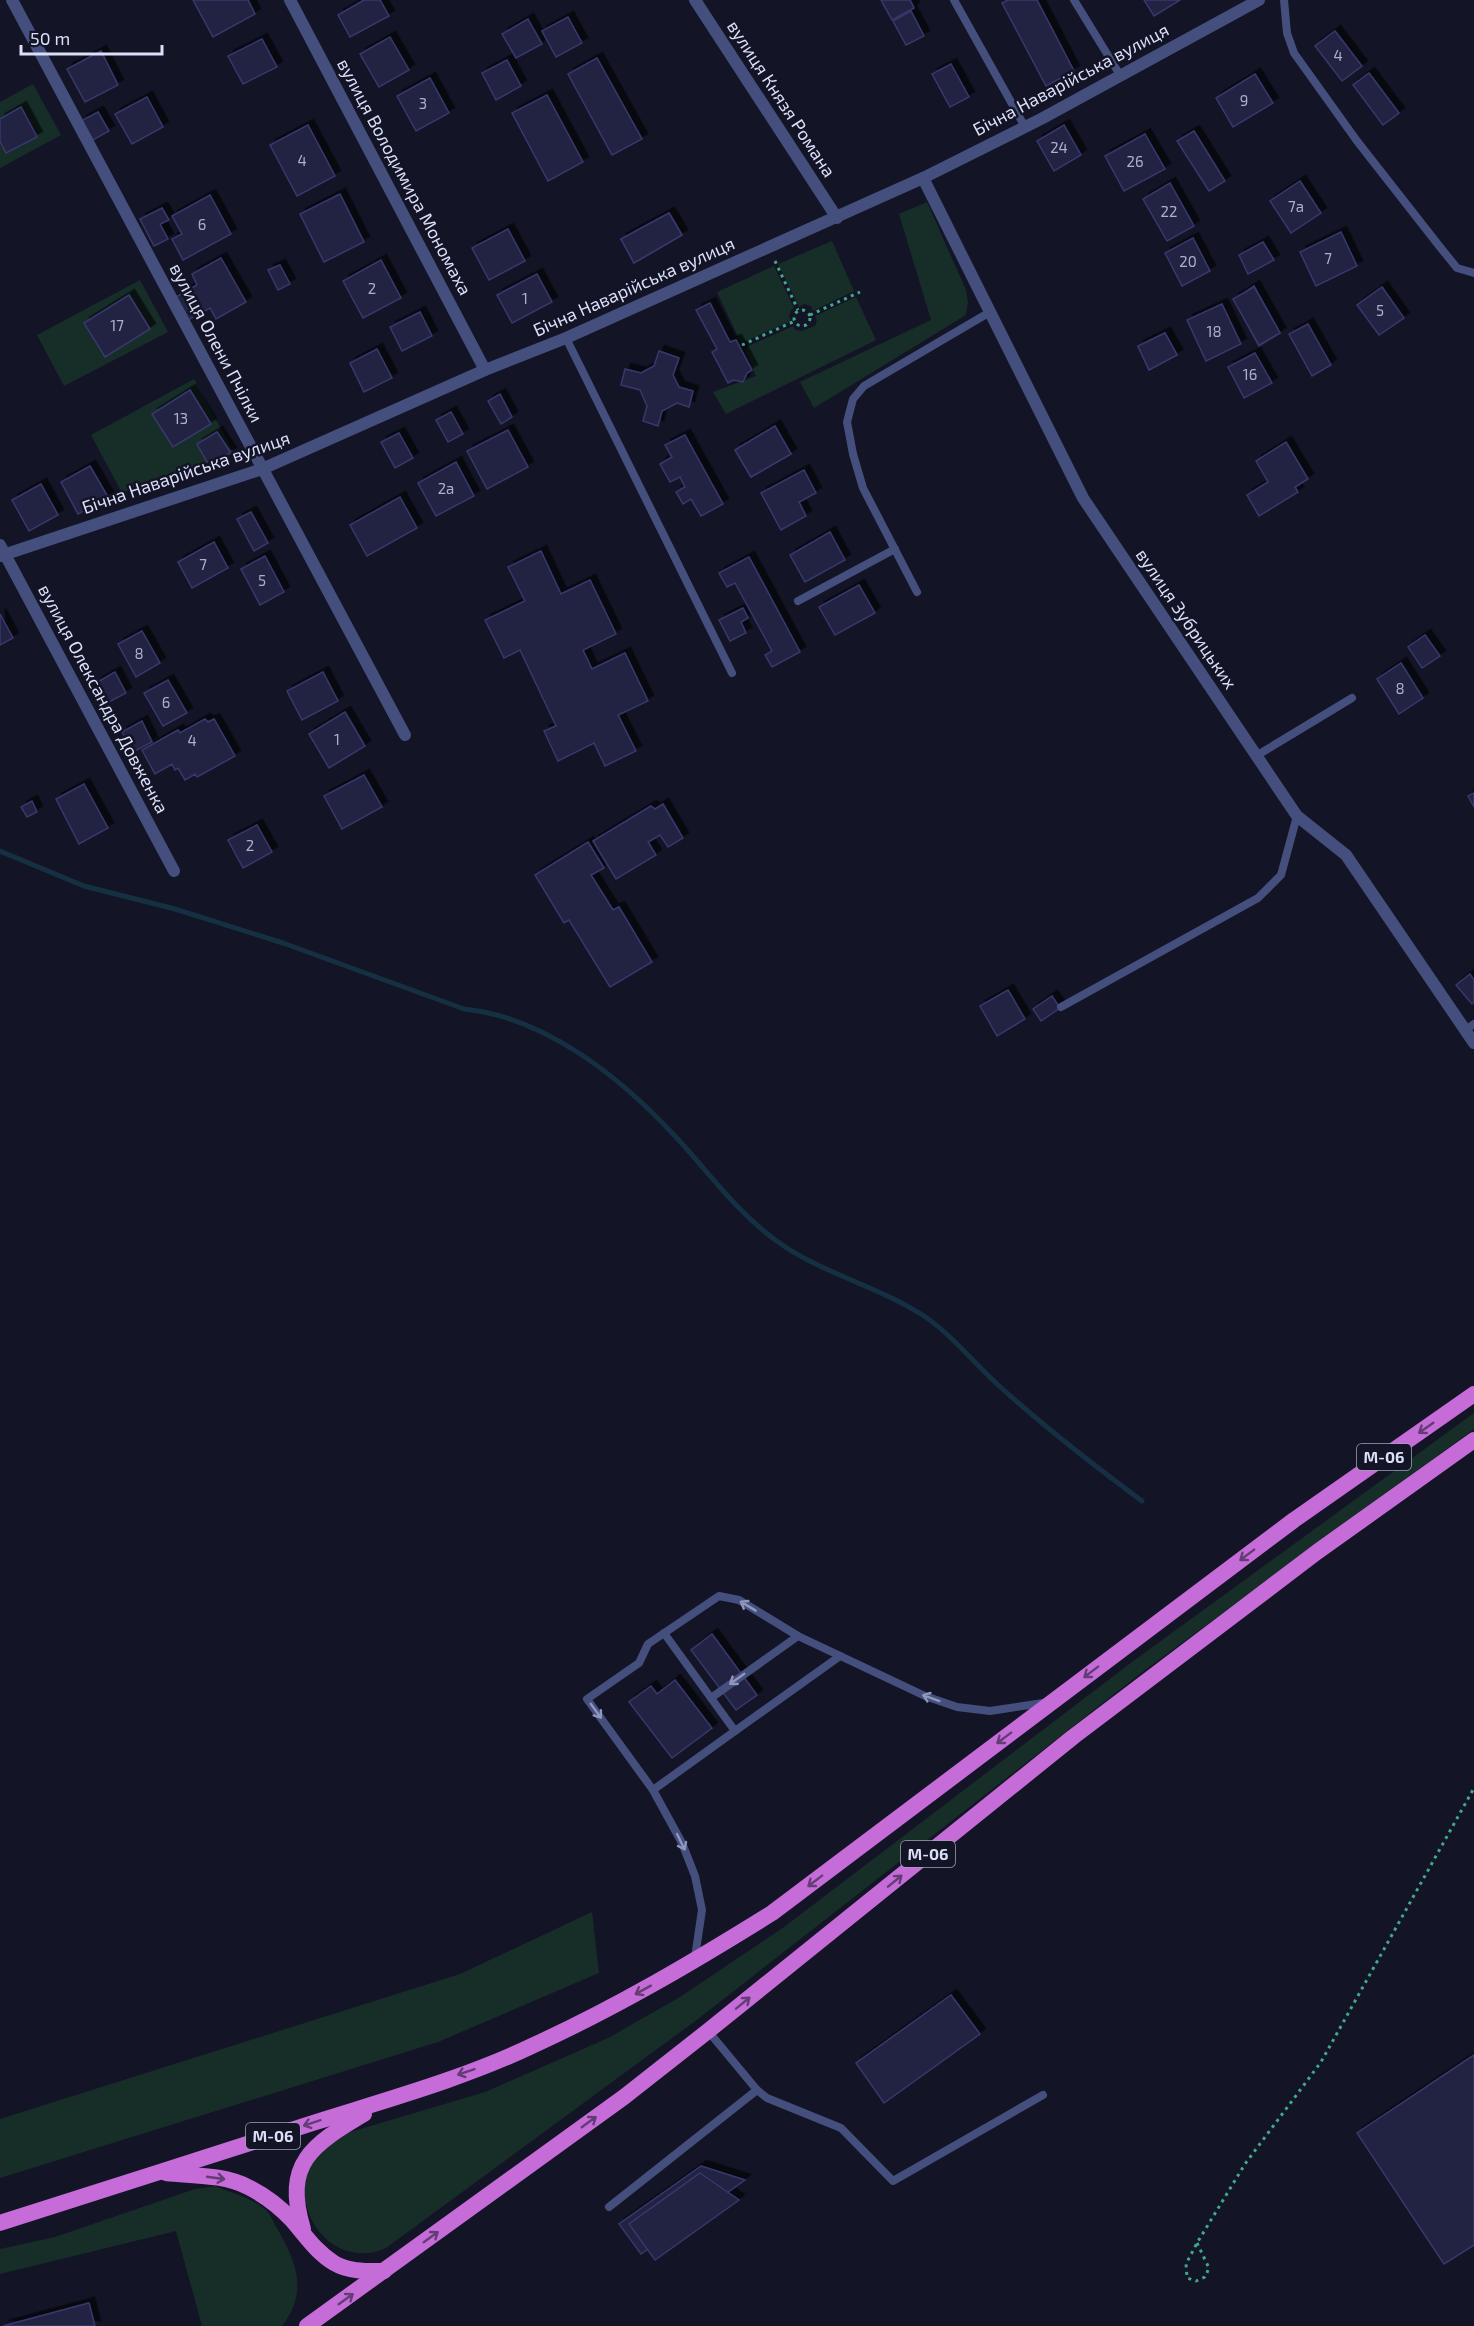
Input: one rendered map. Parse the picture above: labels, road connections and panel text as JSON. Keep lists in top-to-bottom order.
{
  "streets": {
    "highway": ["М-06"],
    "street": [
      "Бічна Наварійська вулиця",
      "вулиця Князя Романа",
      "вулиця Володимира Мономаха",
      "вулиця Олени Пчілки",
      "вулиця Зубрицьких",
      "вулиця Олександра Довженка"
    ]
  },
  "crossings": [
    ["Бічна Наварійська вулиця", "вулиця Князя Романа"],
    ["Бічна Наварійська вулиця", "вулиця Володимира Мономаха"],
    ["Бічна Наварійська вулиця", "вулиця Олени Пчілки"],
    ["Бічна Наварійська вулиця", "вулиця Зубрицьких"],
    ["Бічна Наварійська вулиця", "вулиця Олександра Довженка"]
  ],
  "house_numbers": [
    "4",
    "9",
    "3",
    "24",
    "4",
    "26",
    "7а",
    "22",
    "6",
    "7",
    "20",
    "2",
    "1",
    "5",
    "17",
    "18",
    "16",
    "13",
    "2а",
    "7",
    "5",
    "8",
    "8",
    "6",
    "1",
    "4",
    "2"
  ],
  "scale_bar": "50 m"
}
